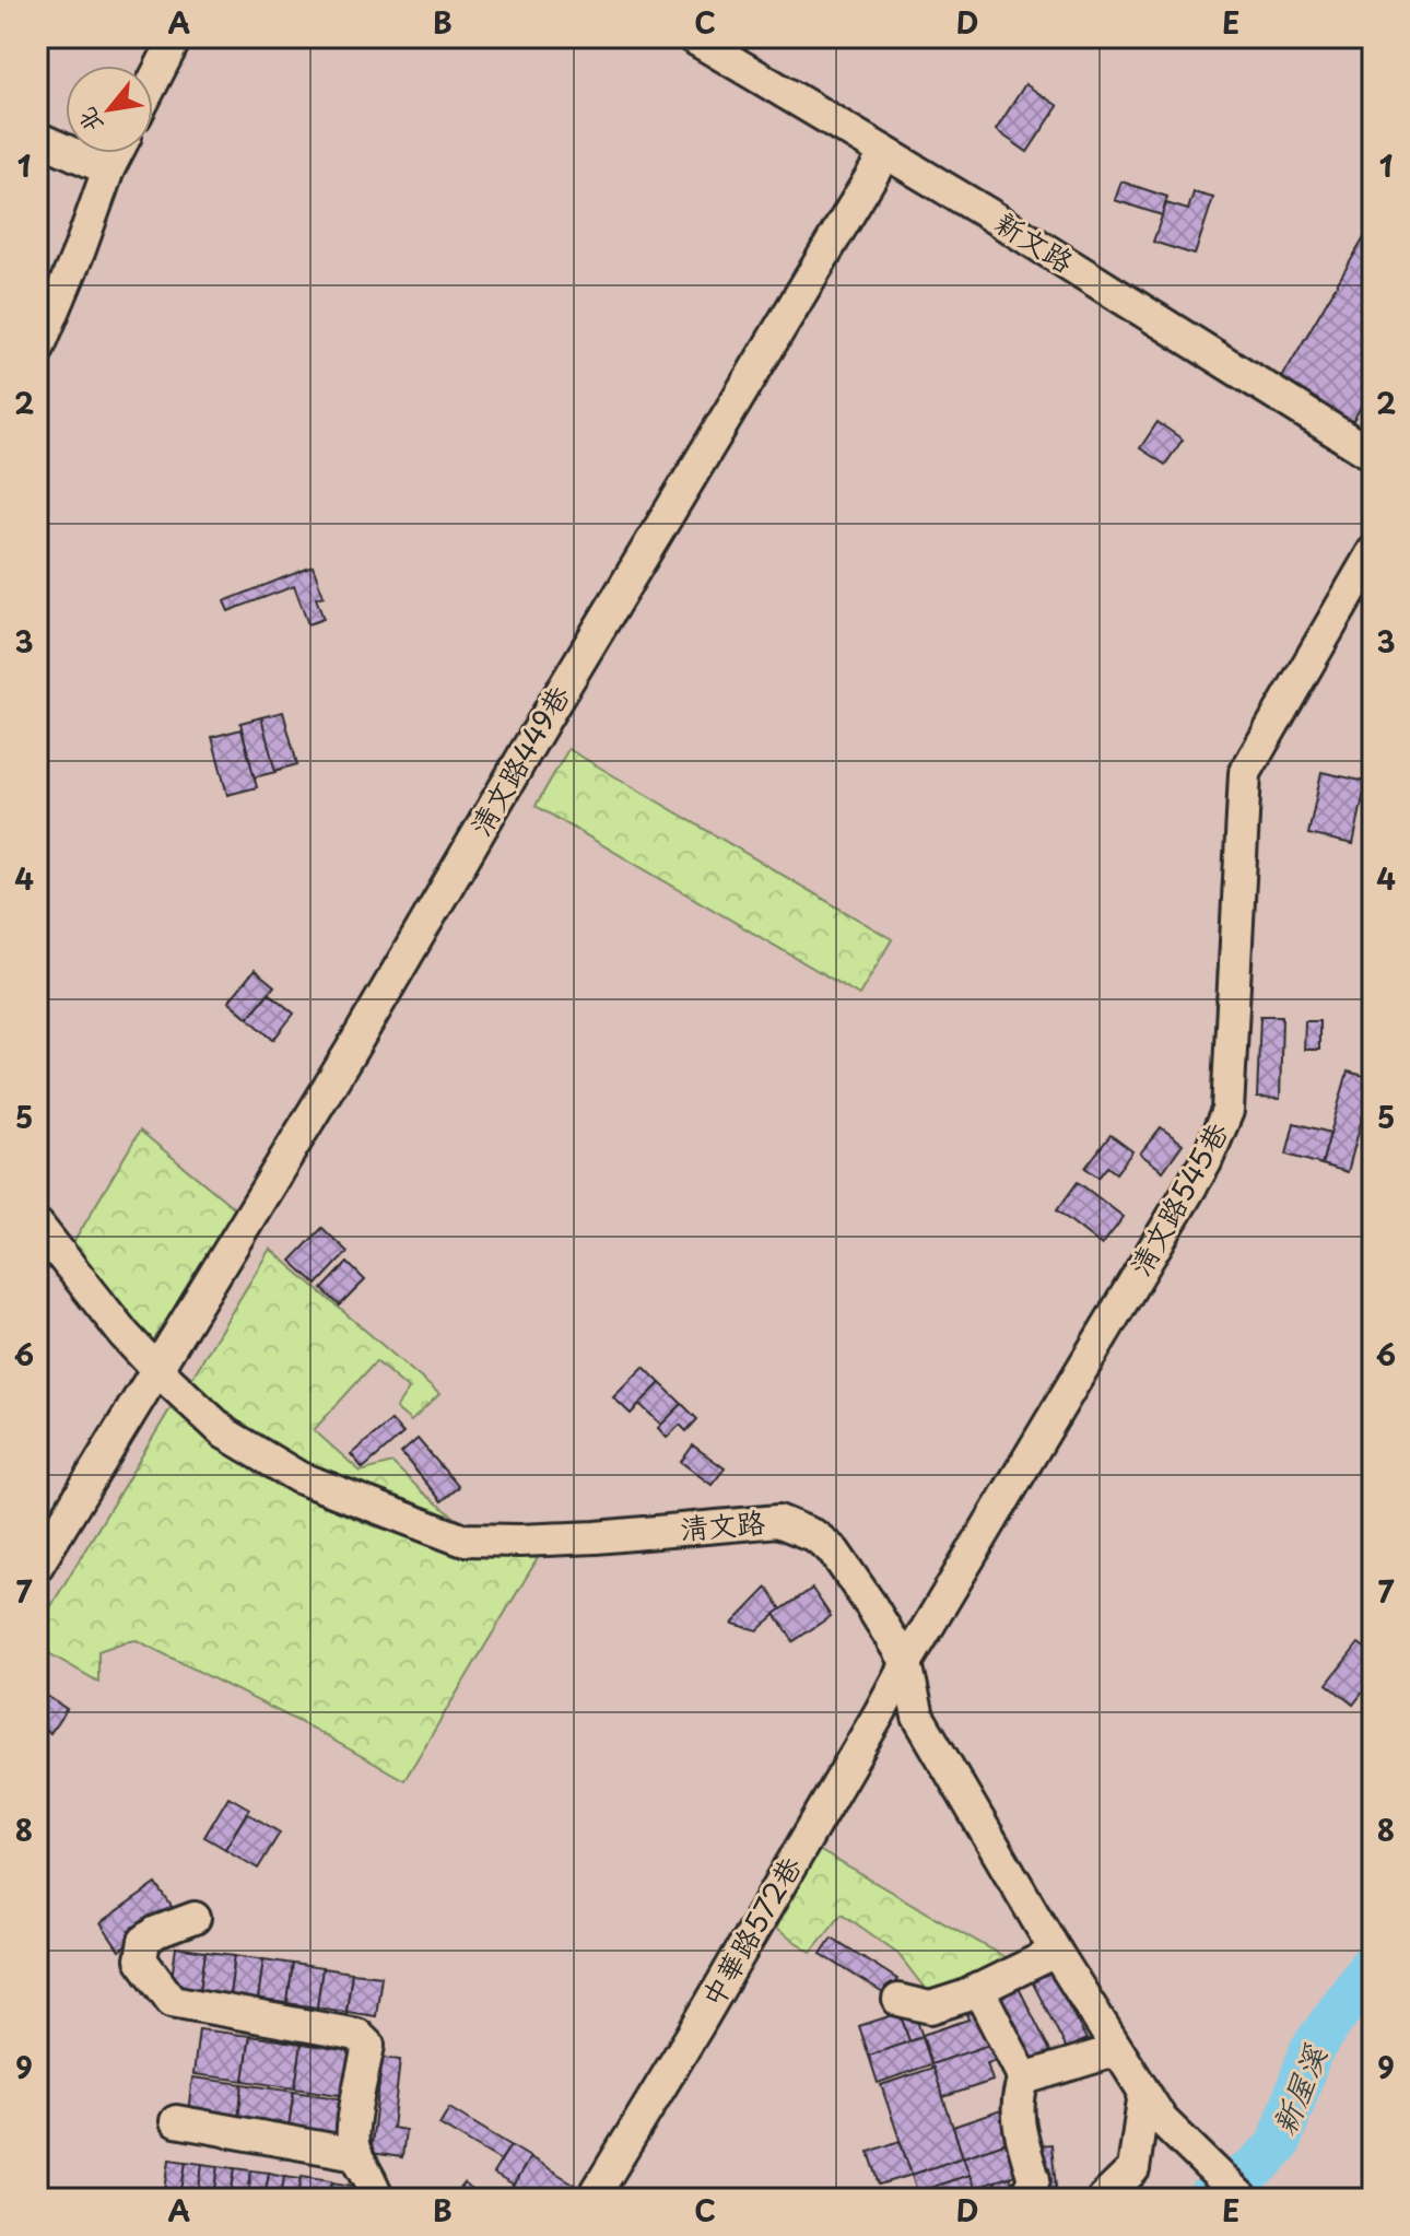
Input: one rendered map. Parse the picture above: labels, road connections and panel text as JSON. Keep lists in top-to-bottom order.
{
  "streets": {
    "street": [
      "新文路",
      "清文路449巷",
      "清文路545巷",
      "清文路",
      "中華路572巷"
    ]
  },
  "crossings": [
    ["新文路", "清文路449巷"],
    ["清文路449巷", "清文路"],
    ["清文路545巷", "清文路"],
    ["清文路545巷", "中華路572巷"],
    ["清文路", "中華路572巷"]
  ],
  "water": ["新屋溪"],
  "north": "bottom left",
  "grid": {
    "columns": [
      "A",
      "B",
      "C",
      "D",
      "E"
    ],
    "rows": [
      "1",
      "2",
      "3",
      "4",
      "5",
      "6",
      "7",
      "8",
      "9"
    ]
  }
}
